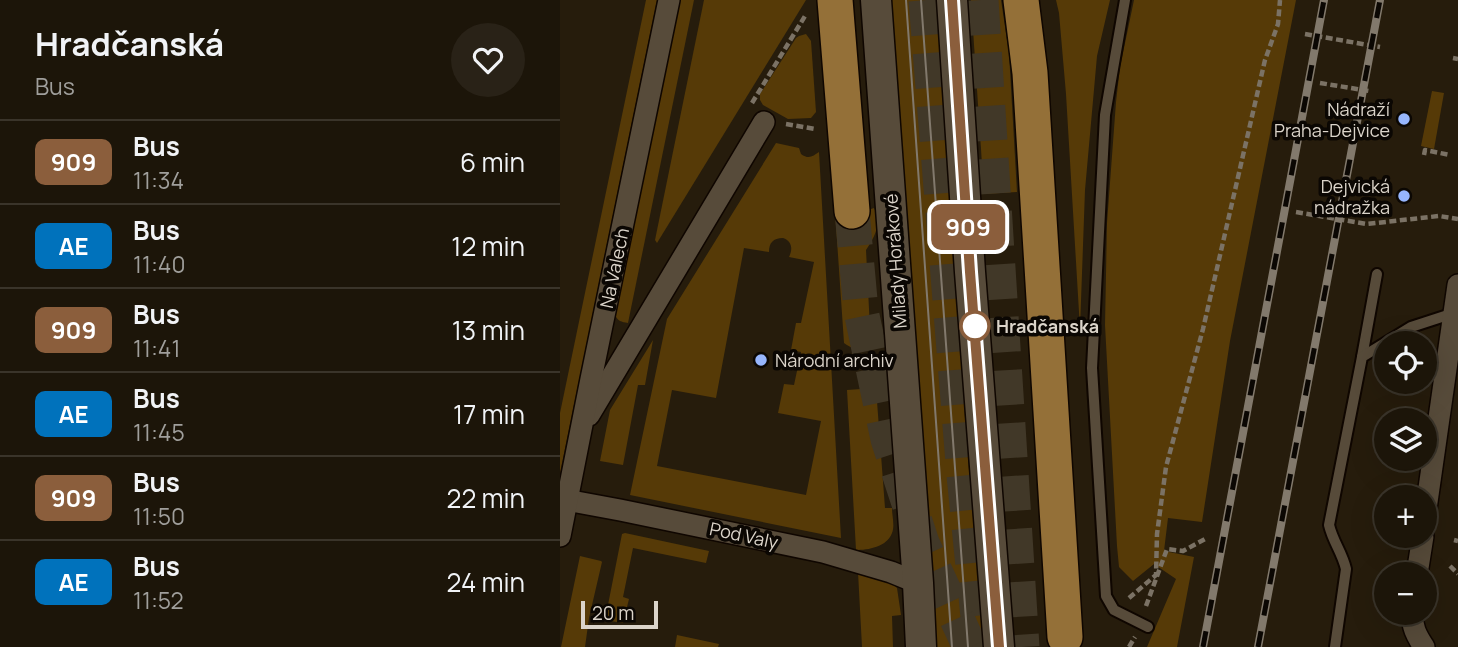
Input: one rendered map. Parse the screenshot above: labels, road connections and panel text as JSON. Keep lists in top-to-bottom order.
{
  "streets": {
    "main road": ["Milady Horákové"],
    "street": ["Na Valech", "Pod Valy"]
  },
  "crossings": [
    ["Milady Horákové", "Pod Valy"],
    ["Na Valech", "Pod Valy"]
  ],
  "places": [
    "Nádraží Praha-Dejvice",
    "Dejvická nádražka",
    "Hradčanská",
    "Národní archiv"
  ],
  "lines": ["bus line 909"],
  "scale_bar": "20 m",
  "page": {
    "heading": ["Hradčanská", "Bus"],
    "on_map": "909",
    "list": [
      {
        "mark": "909",
        "name": "Bus",
        "note": "11:34",
        "value": "6 min"
      },
      {
        "mark": "AE",
        "name": "Bus",
        "note": "11:40",
        "value": "12 min"
      },
      {
        "mark": "909",
        "name": "Bus",
        "note": "11:41",
        "value": "13 min"
      },
      {
        "mark": "AE",
        "name": "Bus",
        "note": "11:45",
        "value": "17 min"
      },
      {
        "mark": "909",
        "name": "Bus",
        "note": "11:50",
        "value": "22 min"
      },
      {
        "mark": "AE",
        "name": "Bus",
        "note": "11:52",
        "value": "24 min"
      }
    ],
    "map_buttons": ["+", "−"],
    "scale": "20 m"
  }
}
